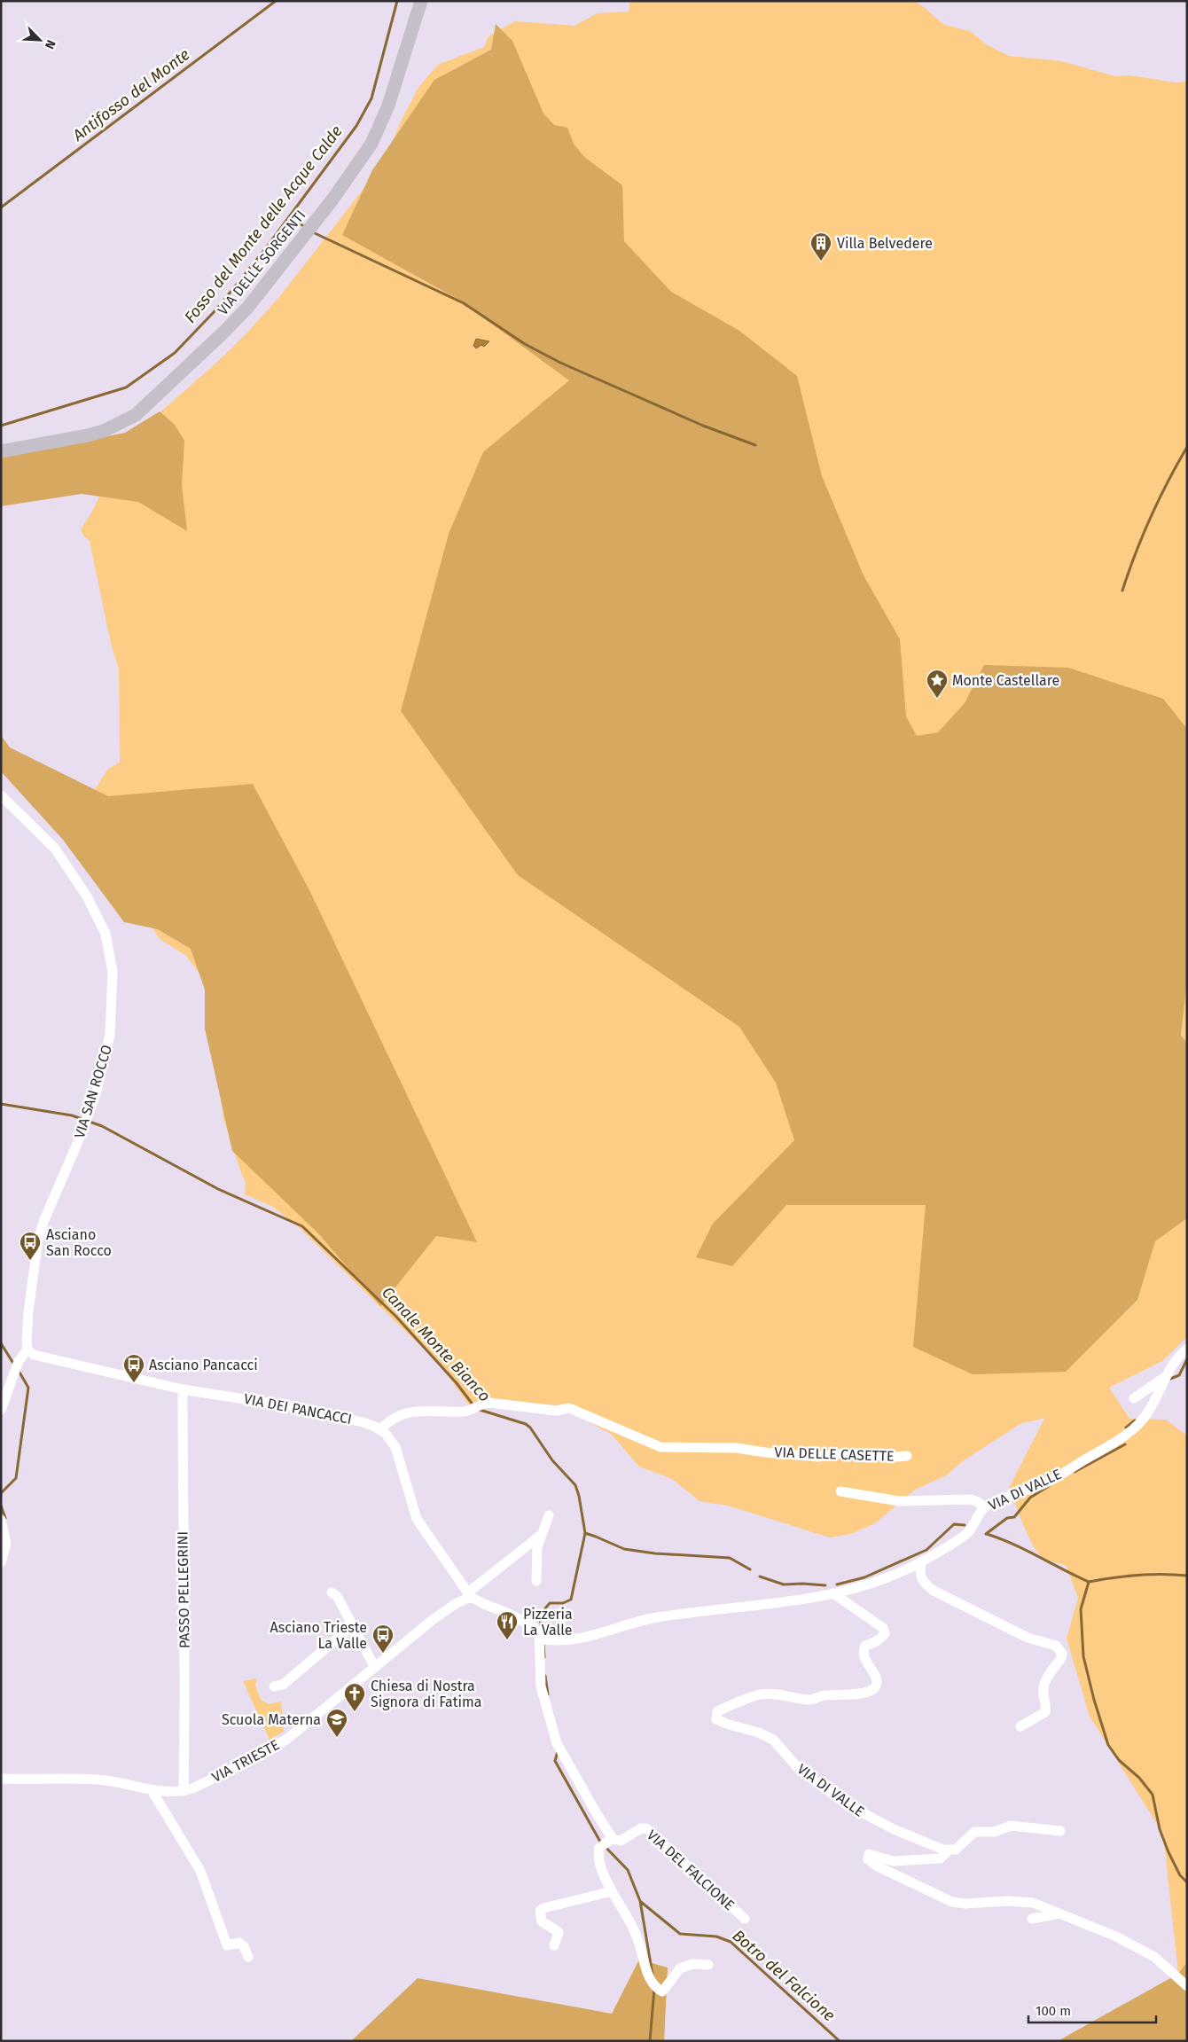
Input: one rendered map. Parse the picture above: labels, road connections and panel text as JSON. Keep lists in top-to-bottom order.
{
  "streets": {
    "main road": ["VIA DELLE SORGENTI"],
    "street": [
      "VIA SAN ROCCO",
      "VIA DEI PANCACCI",
      "VIA DELLE CASETTE",
      "VIA DI VALLE",
      "PASSO PELLEGRINI",
      "VIA TRIESTE",
      "VIA DEL FALCIONE"
    ]
  },
  "crossings": [
    ["VIA SAN ROCCO", "VIA DEI PANCACCI"],
    ["VIA DEI PANCACCI", "VIA DELLE CASETTE"],
    ["VIA DEI PANCACCI", "PASSO PELLEGRINI"],
    ["VIA DEI PANCACCI", "VIA TRIESTE"],
    ["PASSO PELLEGRINI", "VIA TRIESTE"]
  ],
  "water": [
    "Antifosso del Monte",
    "Fosso del Monte delle Acque Calde",
    "Canale Monte Bianco",
    "Botro del Falcione"
  ],
  "places": {
    "building": ["Villa Belvedere"],
    "place": ["Monte Castellare"],
    "bus stop": ["Asciano San Rocco", "Asciano Pancacci", "Asciano Trieste La Valle"],
    "restaurant": ["Pizzeria La Valle"],
    "church": ["Chiesa di Nostra Signora di Fatima"],
    "school or university": ["Scuola Materna"]
  },
  "scale_bar": "100 m",
  "north": "bottom right"
}
